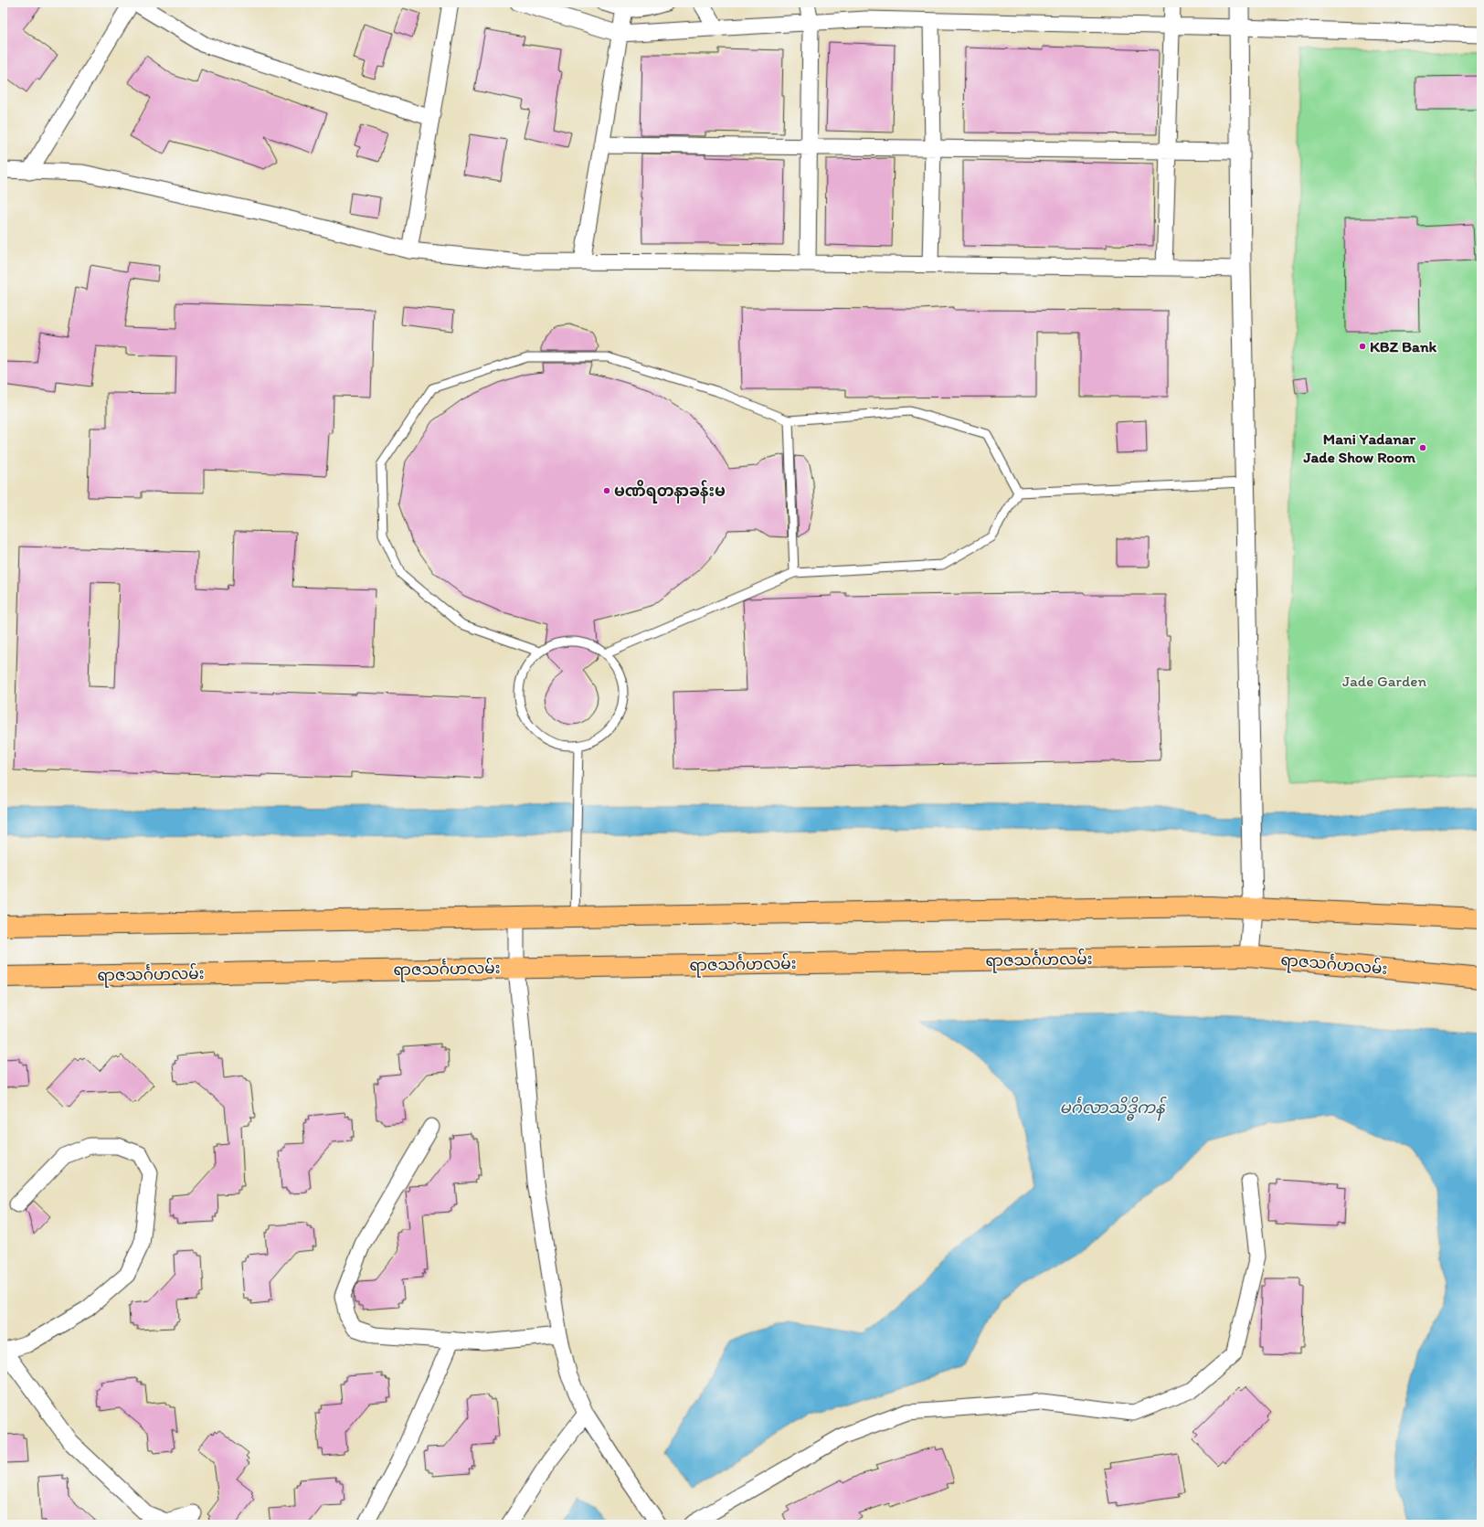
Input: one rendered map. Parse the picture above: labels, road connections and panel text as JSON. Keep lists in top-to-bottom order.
{
  "streets": {
    "main road": ["ရာဇသင်္ဂဟလမ်း"]
  },
  "water": ["မင်္ဂလာသိဒ္ဓိကန်"],
  "parks": ["Jade Garden"],
  "places": ["KBZ Bank", "Mani Yadanar Jade Show Room", "မဏိရတနာခန်းမ"]
}
